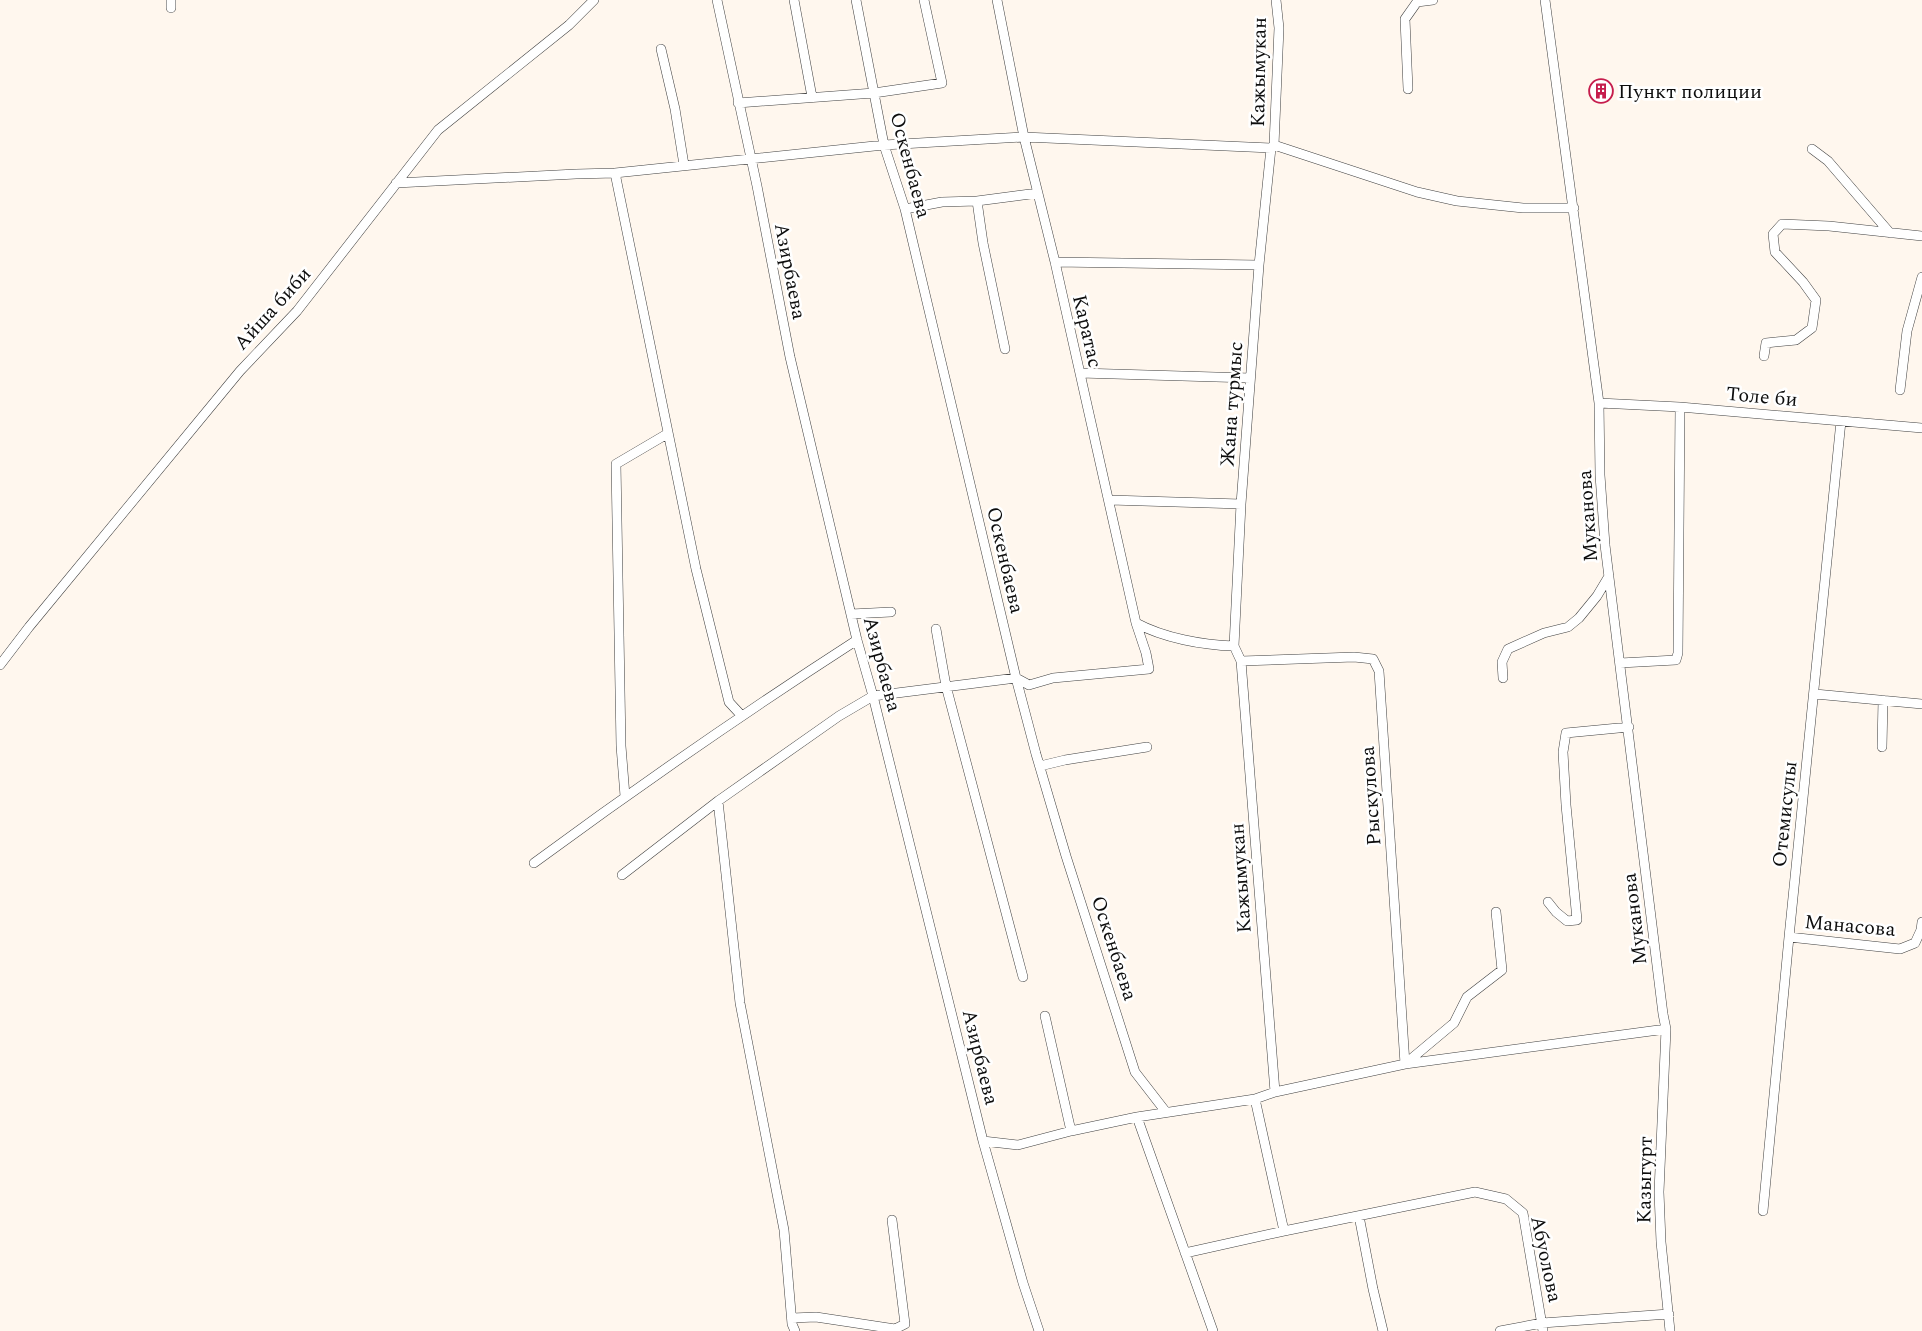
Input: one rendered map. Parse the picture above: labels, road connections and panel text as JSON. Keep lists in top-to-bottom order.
{
  "streets": {
    "street": [
      "Кажымукан",
      "Оскенбаева",
      "Азирбаева",
      "Айша биби",
      "Каратас",
      "Толе би",
      "Жана турмыс",
      "Муканова",
      "Рыскулова",
      "Отемисулы",
      "Манасова",
      "Казыгурт",
      "Абуолова"
    ]
  },
  "crossings": [
    ["Кажымукан", "Жана турмыс"],
    ["Кажымукан", "Рыскулова"],
    ["Оскенбаева", "Каратас"],
    ["Толе би", "Муканова"],
    ["Толе би", "Отемисулы"],
    ["Жана турмыс", "Рыскулова"],
    ["Муканова", "Казыгурт"],
    ["Отемисулы", "Манасова"]
  ],
  "places": {
    "building": ["Пункт полиции"]
  }
}
